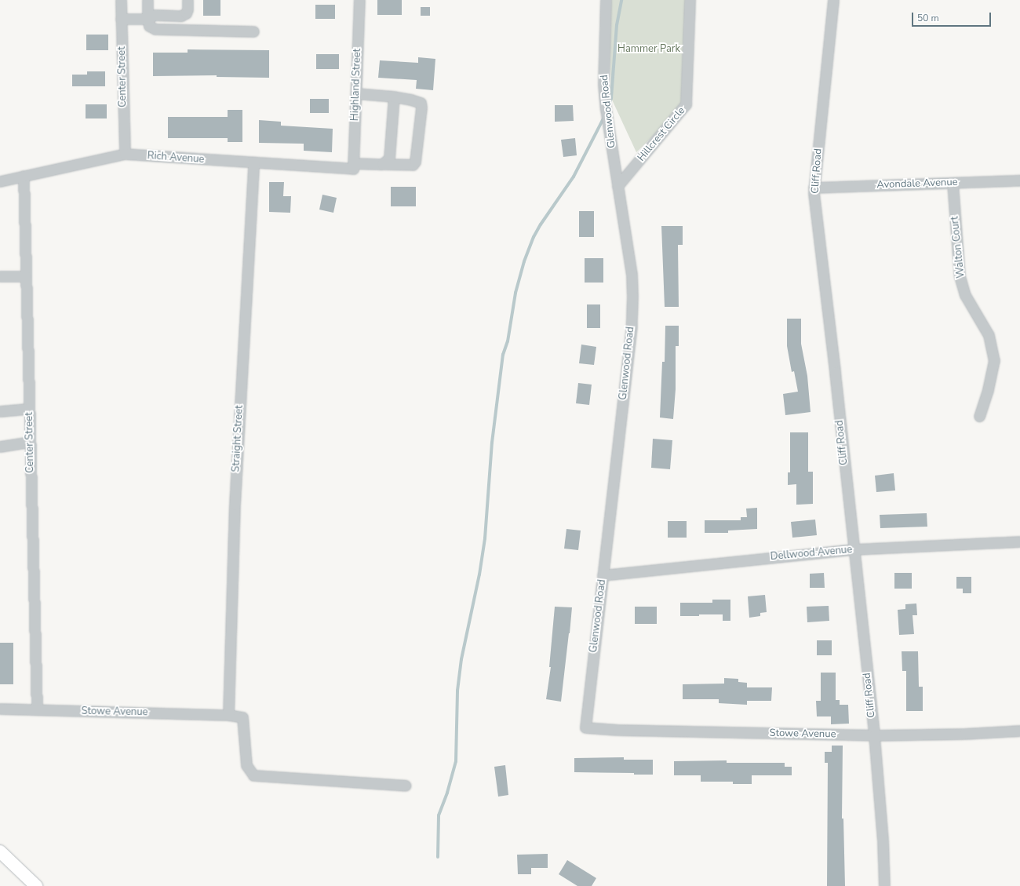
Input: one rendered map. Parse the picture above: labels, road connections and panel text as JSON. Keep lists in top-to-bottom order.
{
  "streets": {
    "street": [
      "Center Street",
      "Highland Street",
      "Glenwood Road",
      "Hillcrest Circle",
      "Rich Avenue",
      "Cliff Road",
      "Avondale Avenue",
      "Walton Court",
      "Straight Street",
      "Dellwood Avenue",
      "Stowe Avenue"
    ]
  },
  "crossings": [
    ["Center Street", "Rich Avenue"],
    ["Center Street", "Stowe Avenue"],
    ["Highland Street", "Rich Avenue"],
    ["Glenwood Road", "Hillcrest Circle"],
    ["Glenwood Road", "Dellwood Avenue"],
    ["Glenwood Road", "Stowe Avenue"],
    ["Rich Avenue", "Straight Street"],
    ["Cliff Road", "Avondale Avenue"],
    ["Cliff Road", "Dellwood Avenue"],
    ["Cliff Road", "Stowe Avenue"],
    ["Avondale Avenue", "Walton Court"],
    ["Straight Street", "Stowe Avenue"]
  ],
  "parks": ["Hammer Park"],
  "scale_bar": "50 m"
}
